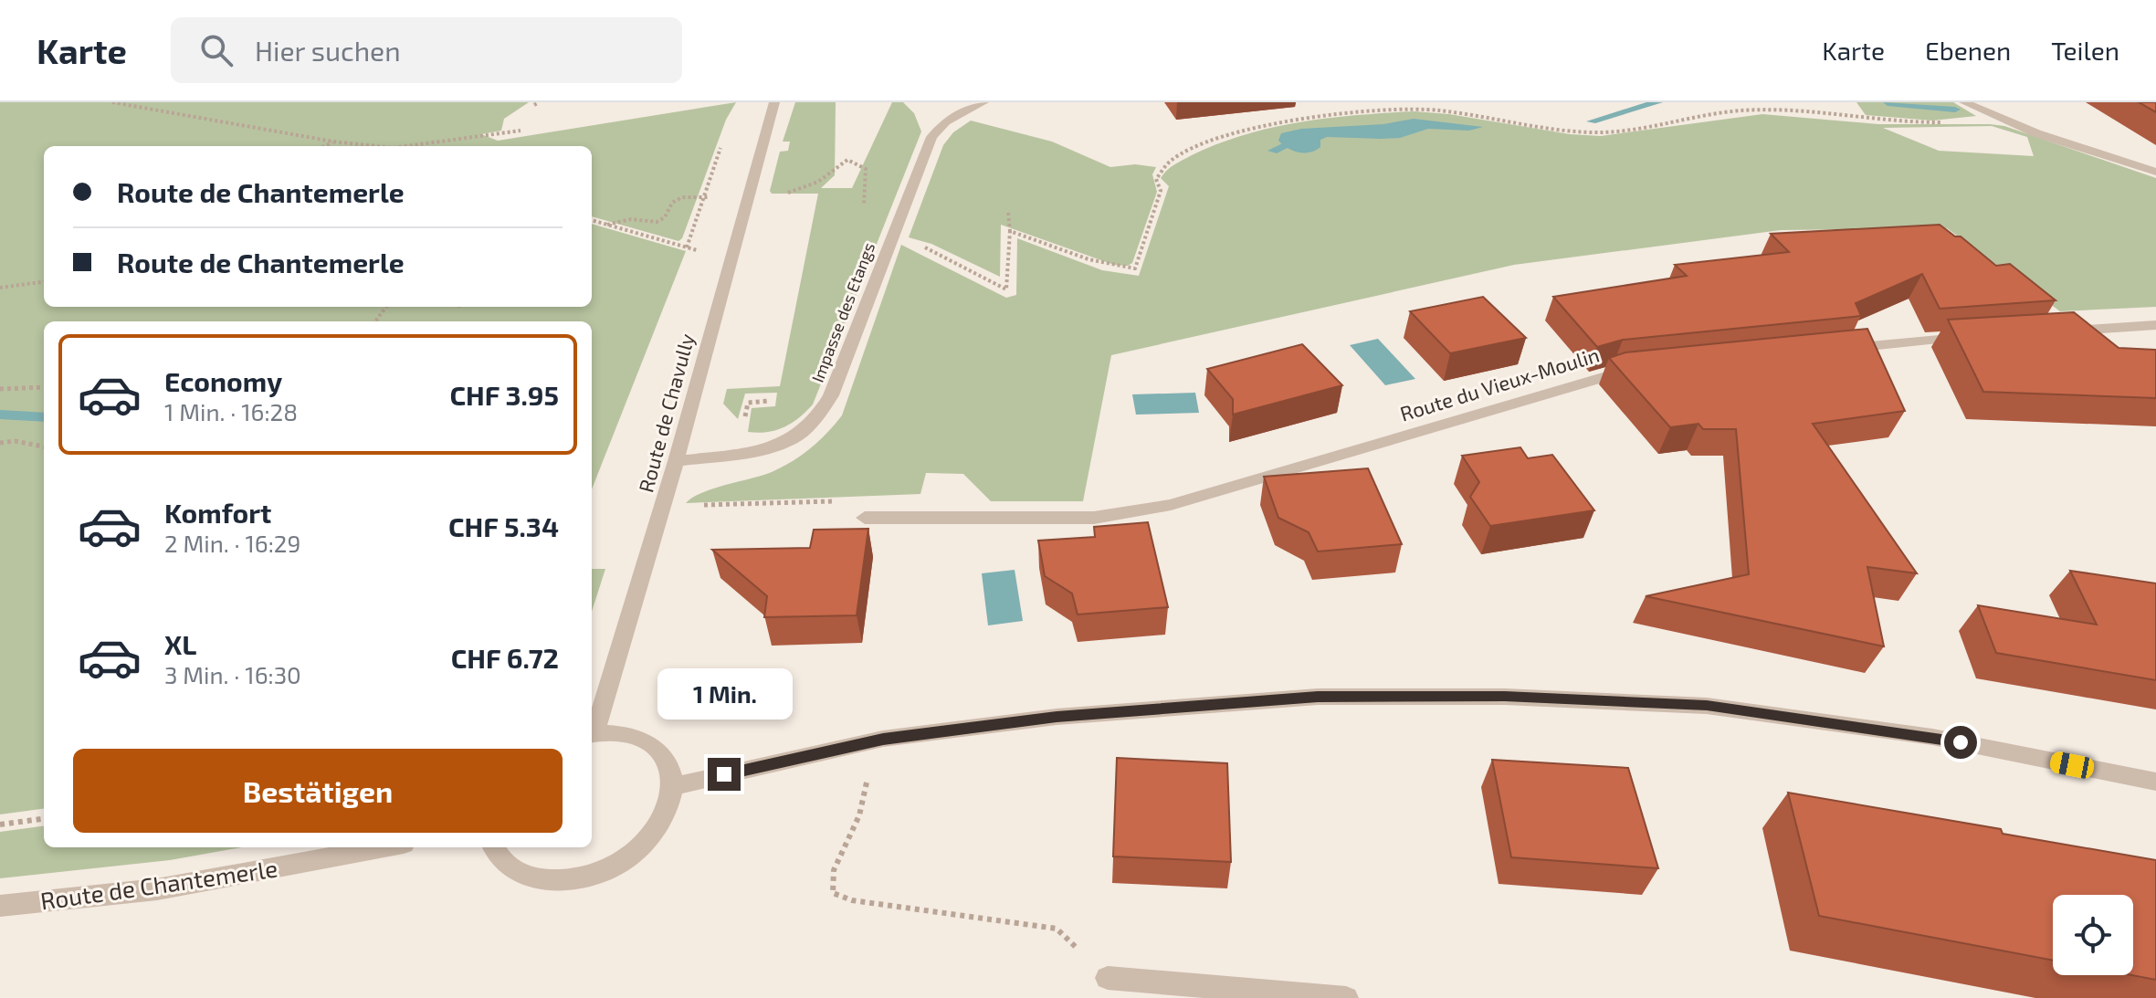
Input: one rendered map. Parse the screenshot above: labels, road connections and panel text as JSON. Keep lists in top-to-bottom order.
{
  "streets": {
    "street": [
      "Impasse des Etangs",
      "Route du Vieux-Moulin",
      "Route de Chavully",
      "Route de Chantemerle"
    ]
  },
  "crossings": [
    ["Impasse des Etangs", "Route de Chavully"]
  ],
  "page": {
    "header": "Karte",
    "search": "Hier suchen",
    "nav": ["Karte", "Ebenen", "Teilen"],
    "banner": ["Route de Chantemerle", "Route de Chantemerle"],
    "list": [
      {
        "name": "Economy",
        "note": "1 Min. · 16:28",
        "value": "CHF 3.95"
      },
      {
        "name": "Komfort",
        "note": "2 Min. · 16:29",
        "value": "CHF 5.34"
      },
      {
        "name": "XL",
        "note": "3 Min. · 16:30",
        "value": "CHF 6.72"
      }
    ],
    "bubble": "1 Min.",
    "buttons": "Bestätigen"
  }
}
